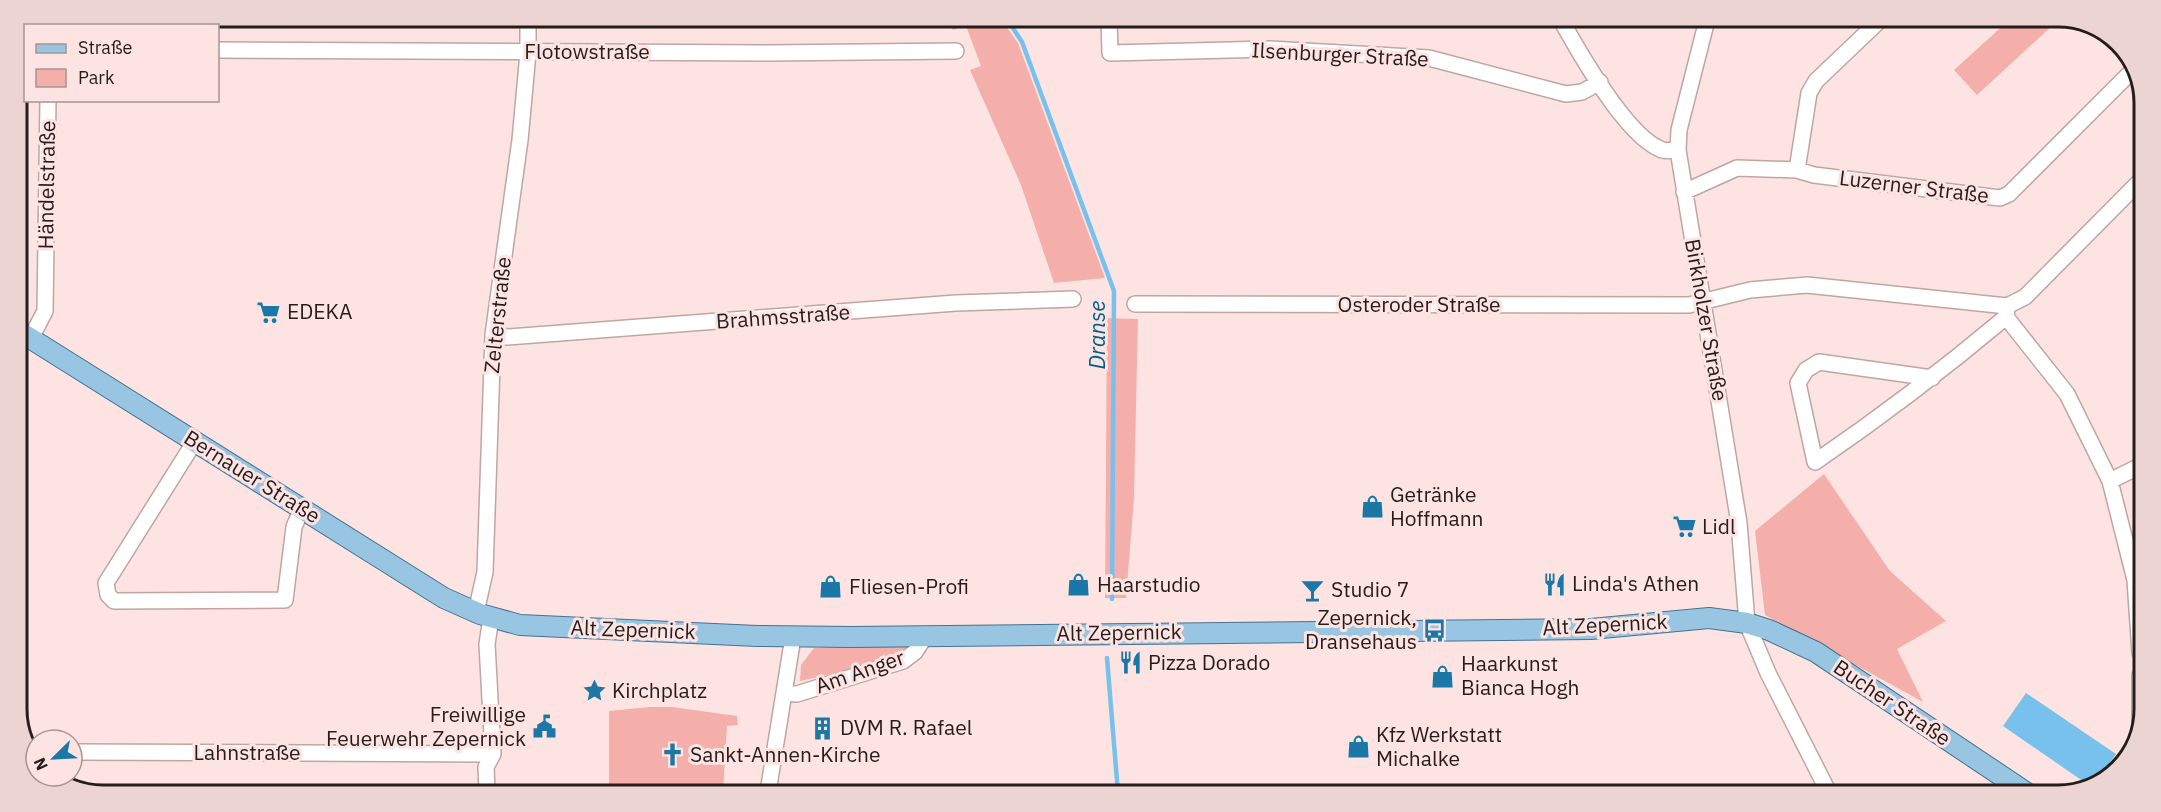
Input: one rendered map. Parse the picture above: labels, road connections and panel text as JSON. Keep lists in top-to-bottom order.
{
  "streets": {
    "main road": ["Bernauer Straße", "Alt Zepernick", "Bucher Straße"],
    "street": [
      "Flotowstraße",
      "Ilsenburger Straße",
      "Händelstraße",
      "Luzerner Straße",
      "Osteroder Straße",
      "Zelterstraße",
      "Brahmsstraße",
      "Birkholzer Straße",
      "Am Anger",
      "Lahnstraße"
    ]
  },
  "crossings": [
    ["Flotowstraße", "Zelterstraße"],
    ["Luzerner Straße", "Birkholzer Straße"],
    ["Osteroder Straße", "Birkholzer Straße"],
    ["Zelterstraße", "Brahmsstraße"],
    ["Zelterstraße", "Bernauer Straße"],
    ["Zelterstraße", "Alt Zepernick"],
    ["Zelterstraße", "Lahnstraße"],
    ["Birkholzer Straße", "Alt Zepernick"],
    ["Birkholzer Straße", "Bucher Straße"],
    ["Bernauer Straße", "Alt Zepernick"],
    ["Alt Zepernick", "Am Anger"],
    ["Alt Zepernick", "Bucher Straße"]
  ],
  "water": ["Dranse"],
  "places": {
    "supermarket": ["EDEKA", "Lidl"],
    "shop": [
      "Getränke Hoffmann",
      "Haarstudio",
      "Fliesen-Profi",
      "Haarkunst Bianca Hogh",
      "Kfz Werkstatt Michalke"
    ],
    "restaurant": ["Linda's Athen", "Pizza Dorado"],
    "bar": ["Studio 7"],
    "bus stop": ["Zepernick, Dransehaus"],
    "place": ["Kirchplatz"],
    "public building": ["Freiwillige Feuerwehr Zepernick"],
    "building": ["DVM R. Rafael"],
    "church": ["Sankt-Annen-Kirche"]
  },
  "legend": ["Straße", "Park"],
  "north": "bottom left"
}
